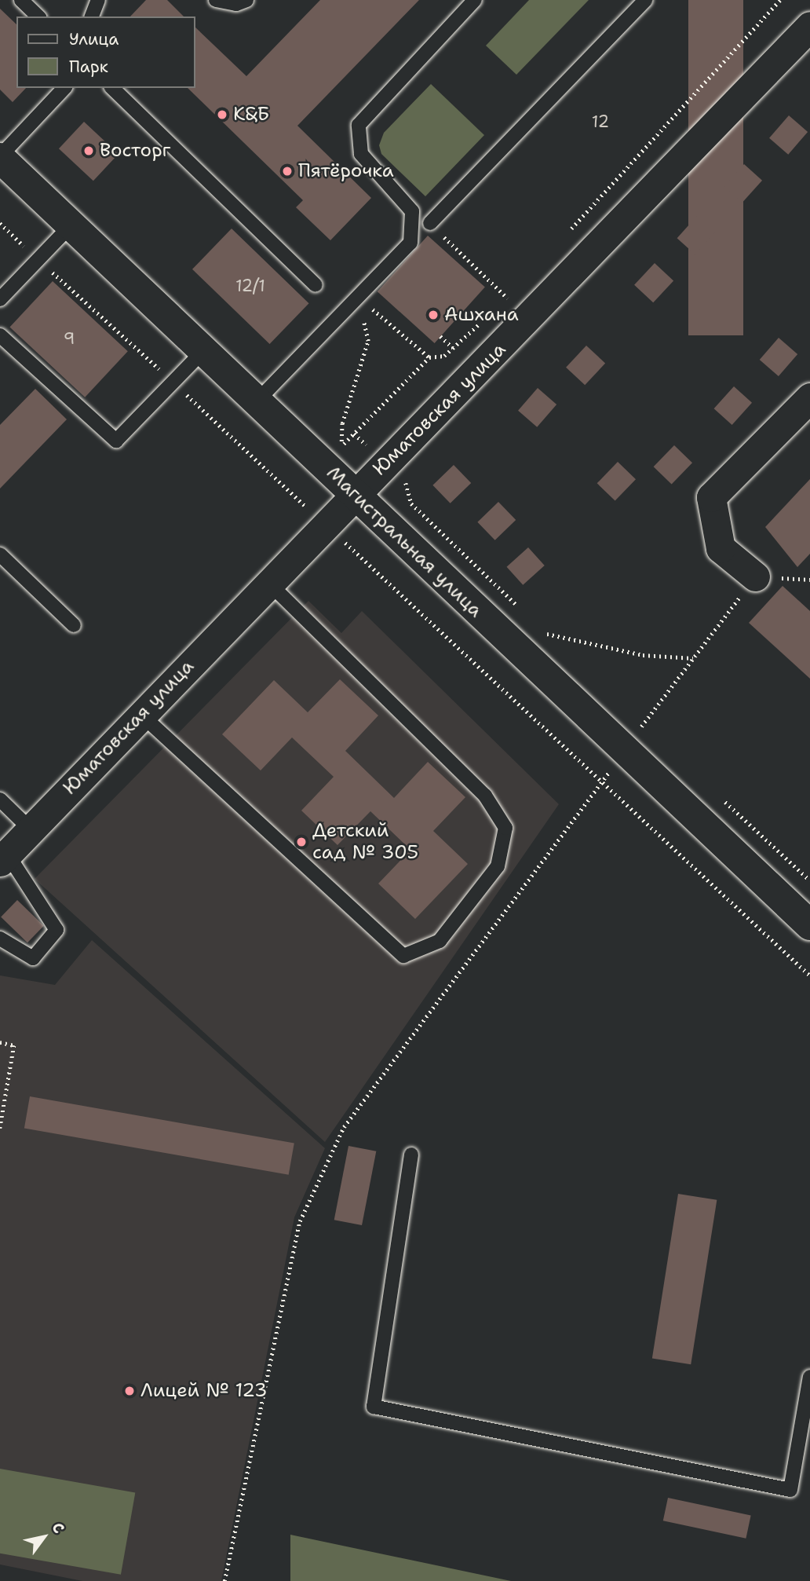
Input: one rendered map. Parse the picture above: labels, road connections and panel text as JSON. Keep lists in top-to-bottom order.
{
  "streets": {
    "street": ["Юматовская улица", "Магистральная улица"]
  },
  "crossings": [
    ["Юматовская улица", "Магистральная улица"]
  ],
  "places": [
    "К&Б",
    "Восторг",
    "Пятёрочка",
    "Ашхана",
    "Детский сад № 305",
    "Лицей № 123"
  ],
  "house_numbers": ["12", "12/1", "9"],
  "legend": ["Улица", "Парк"],
  "north": "top right"
}
